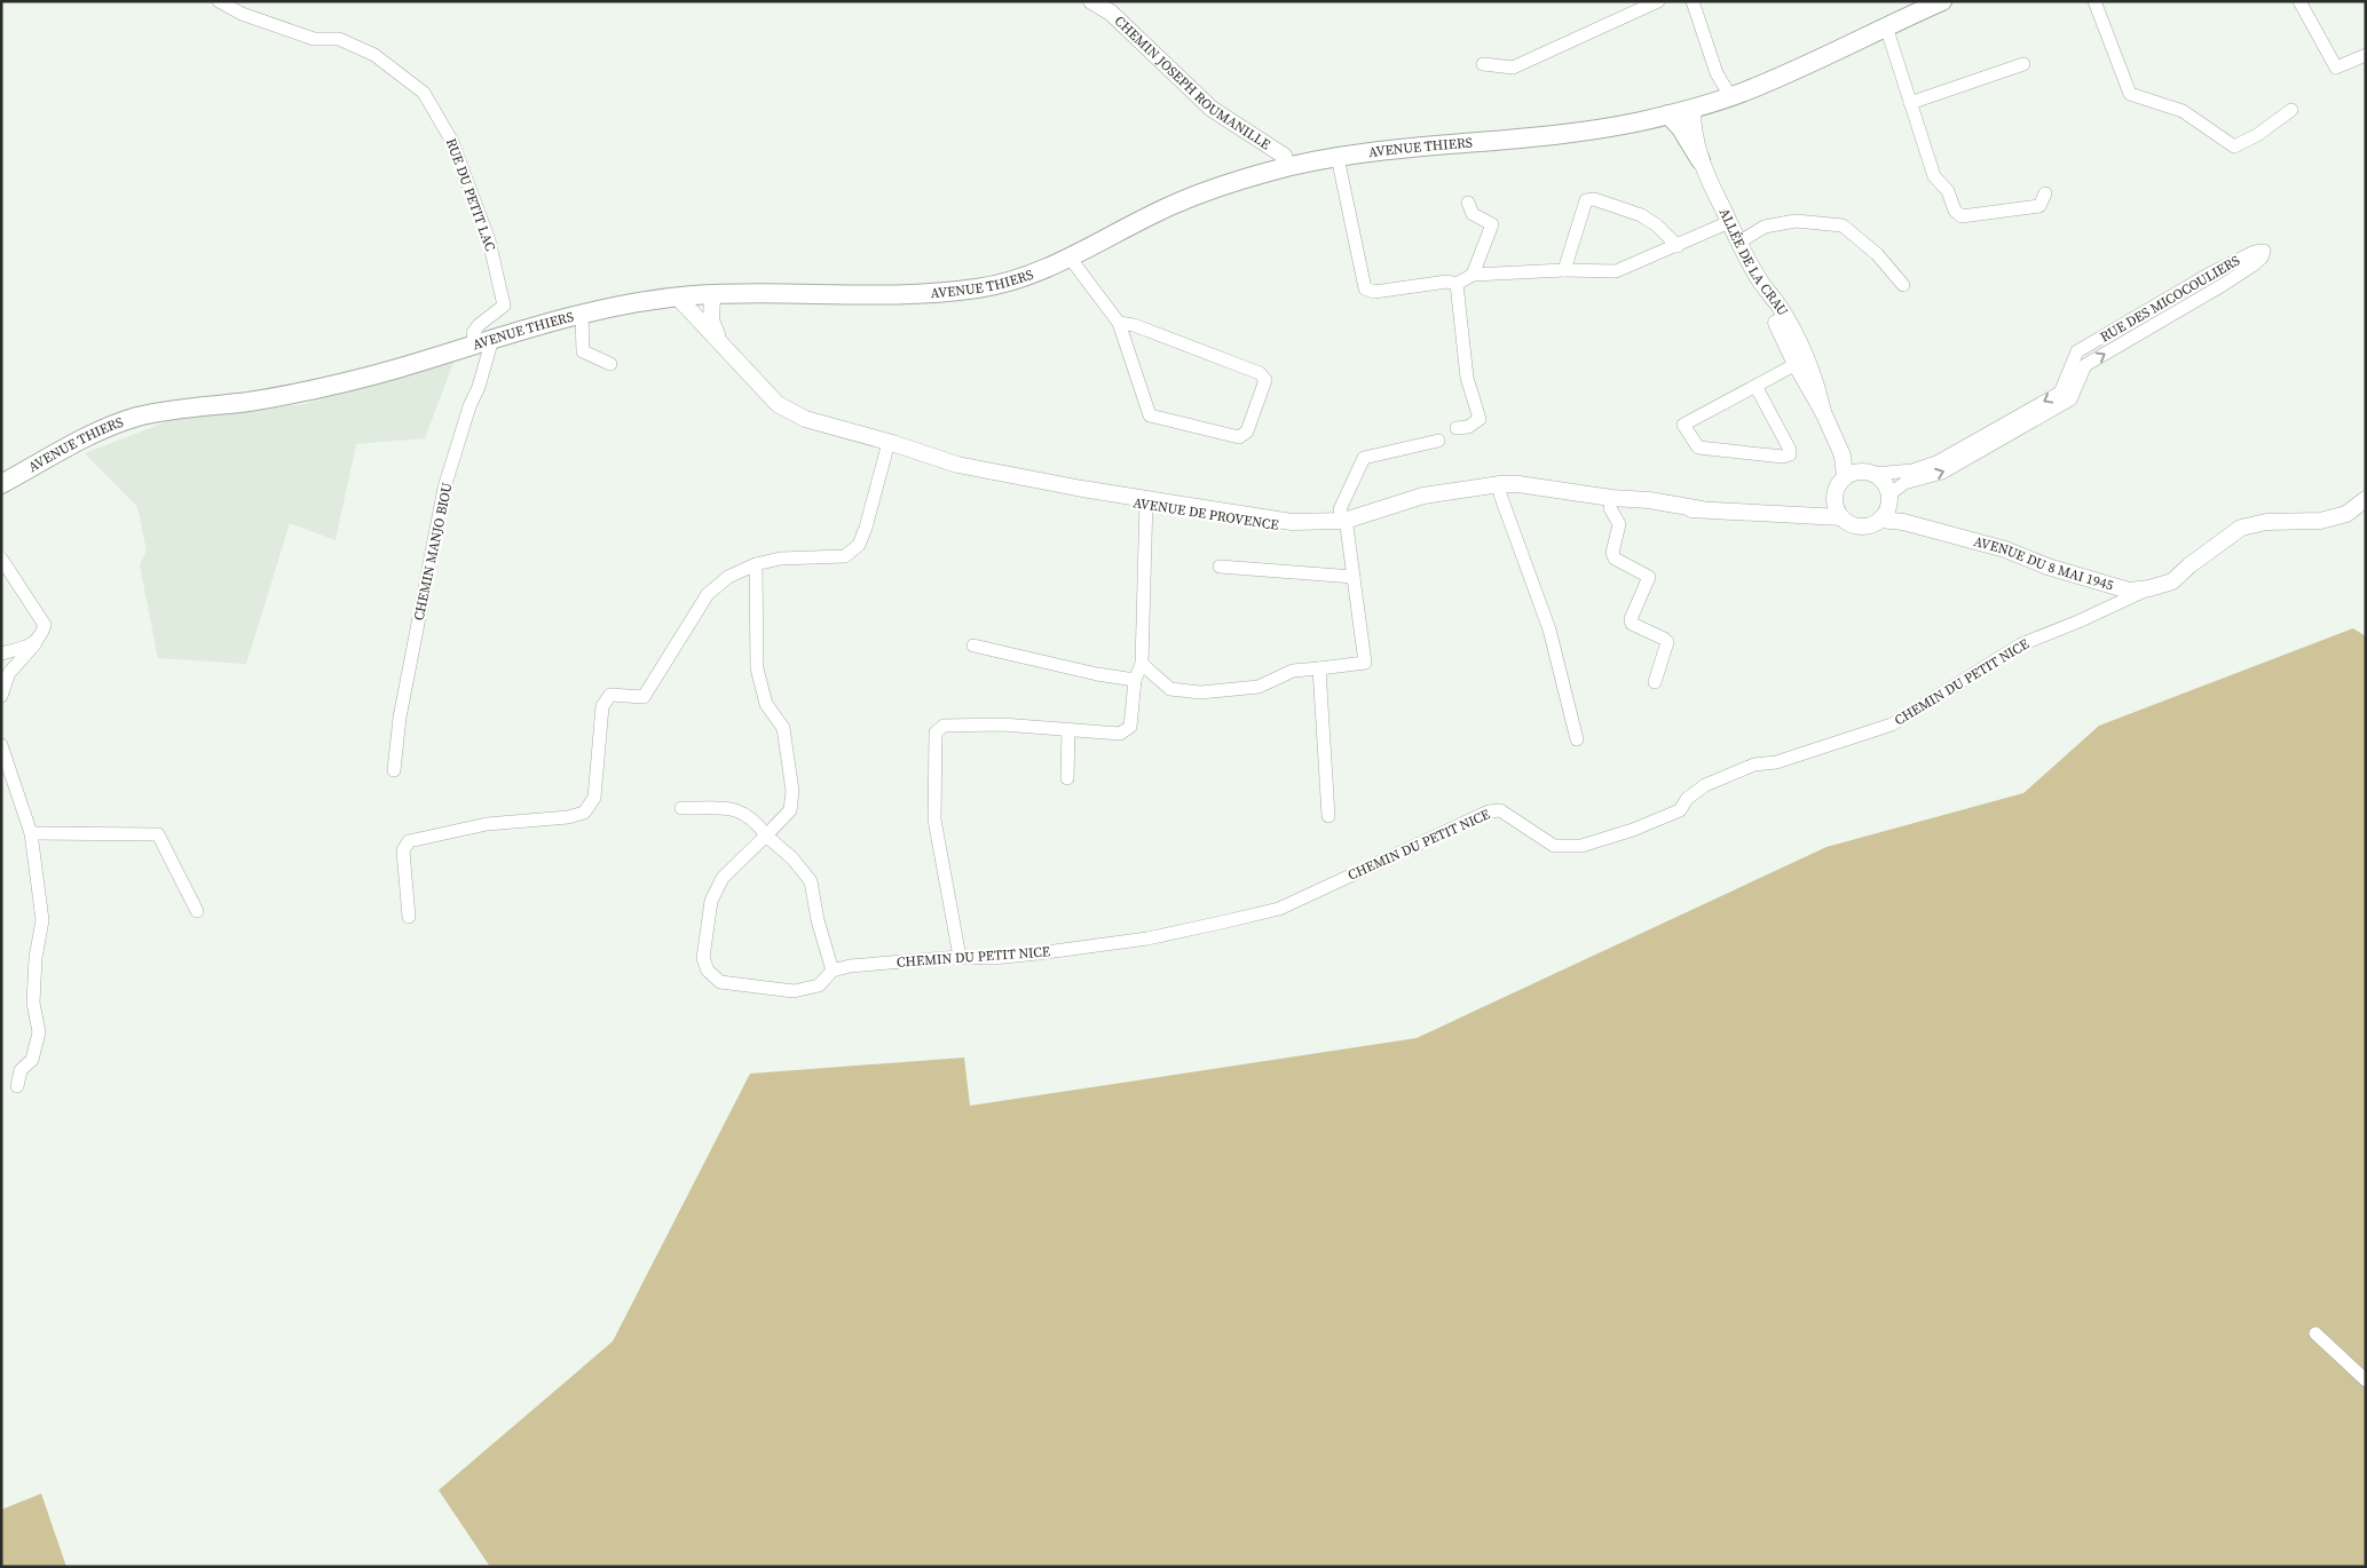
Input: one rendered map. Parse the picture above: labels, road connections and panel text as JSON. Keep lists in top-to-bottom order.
{
  "streets": {
    "main road": ["AVENUE THIERS"],
    "street": [
      "CHEMIN JOSEPH ROUMANILLE",
      "RUE DU PETIT LAC",
      "ALLÉE DE LA CRAU",
      "RUE DES MICOCOULIERS",
      "AVENUE DE PROVENCE",
      "CHEMIN MANJO BIOU",
      "AVENUE DU 8 MAI 1945",
      "CHEMIN DU PETIT NICE"
    ]
  },
  "crossings": [
    ["CHEMIN JOSEPH ROUMANILLE", "AVENUE THIERS"],
    ["AVENUE THIERS", "RUE DU PETIT LAC"],
    ["AVENUE THIERS", "ALLÉE DE LA CRAU"],
    ["AVENUE THIERS", "AVENUE DE PROVENCE"],
    ["AVENUE THIERS", "CHEMIN MANJO BIOU"],
    ["RUE DU PETIT LAC", "CHEMIN MANJO BIOU"],
    ["RUE DES MICOCOULIERS", "AVENUE DE PROVENCE"],
    ["RUE DES MICOCOULIERS", "AVENUE DU 8 MAI 1945"],
    ["AVENUE DE PROVENCE", "AVENUE DU 8 MAI 1945"],
    ["AVENUE DU 8 MAI 1945", "CHEMIN DU PETIT NICE"]
  ]
}
